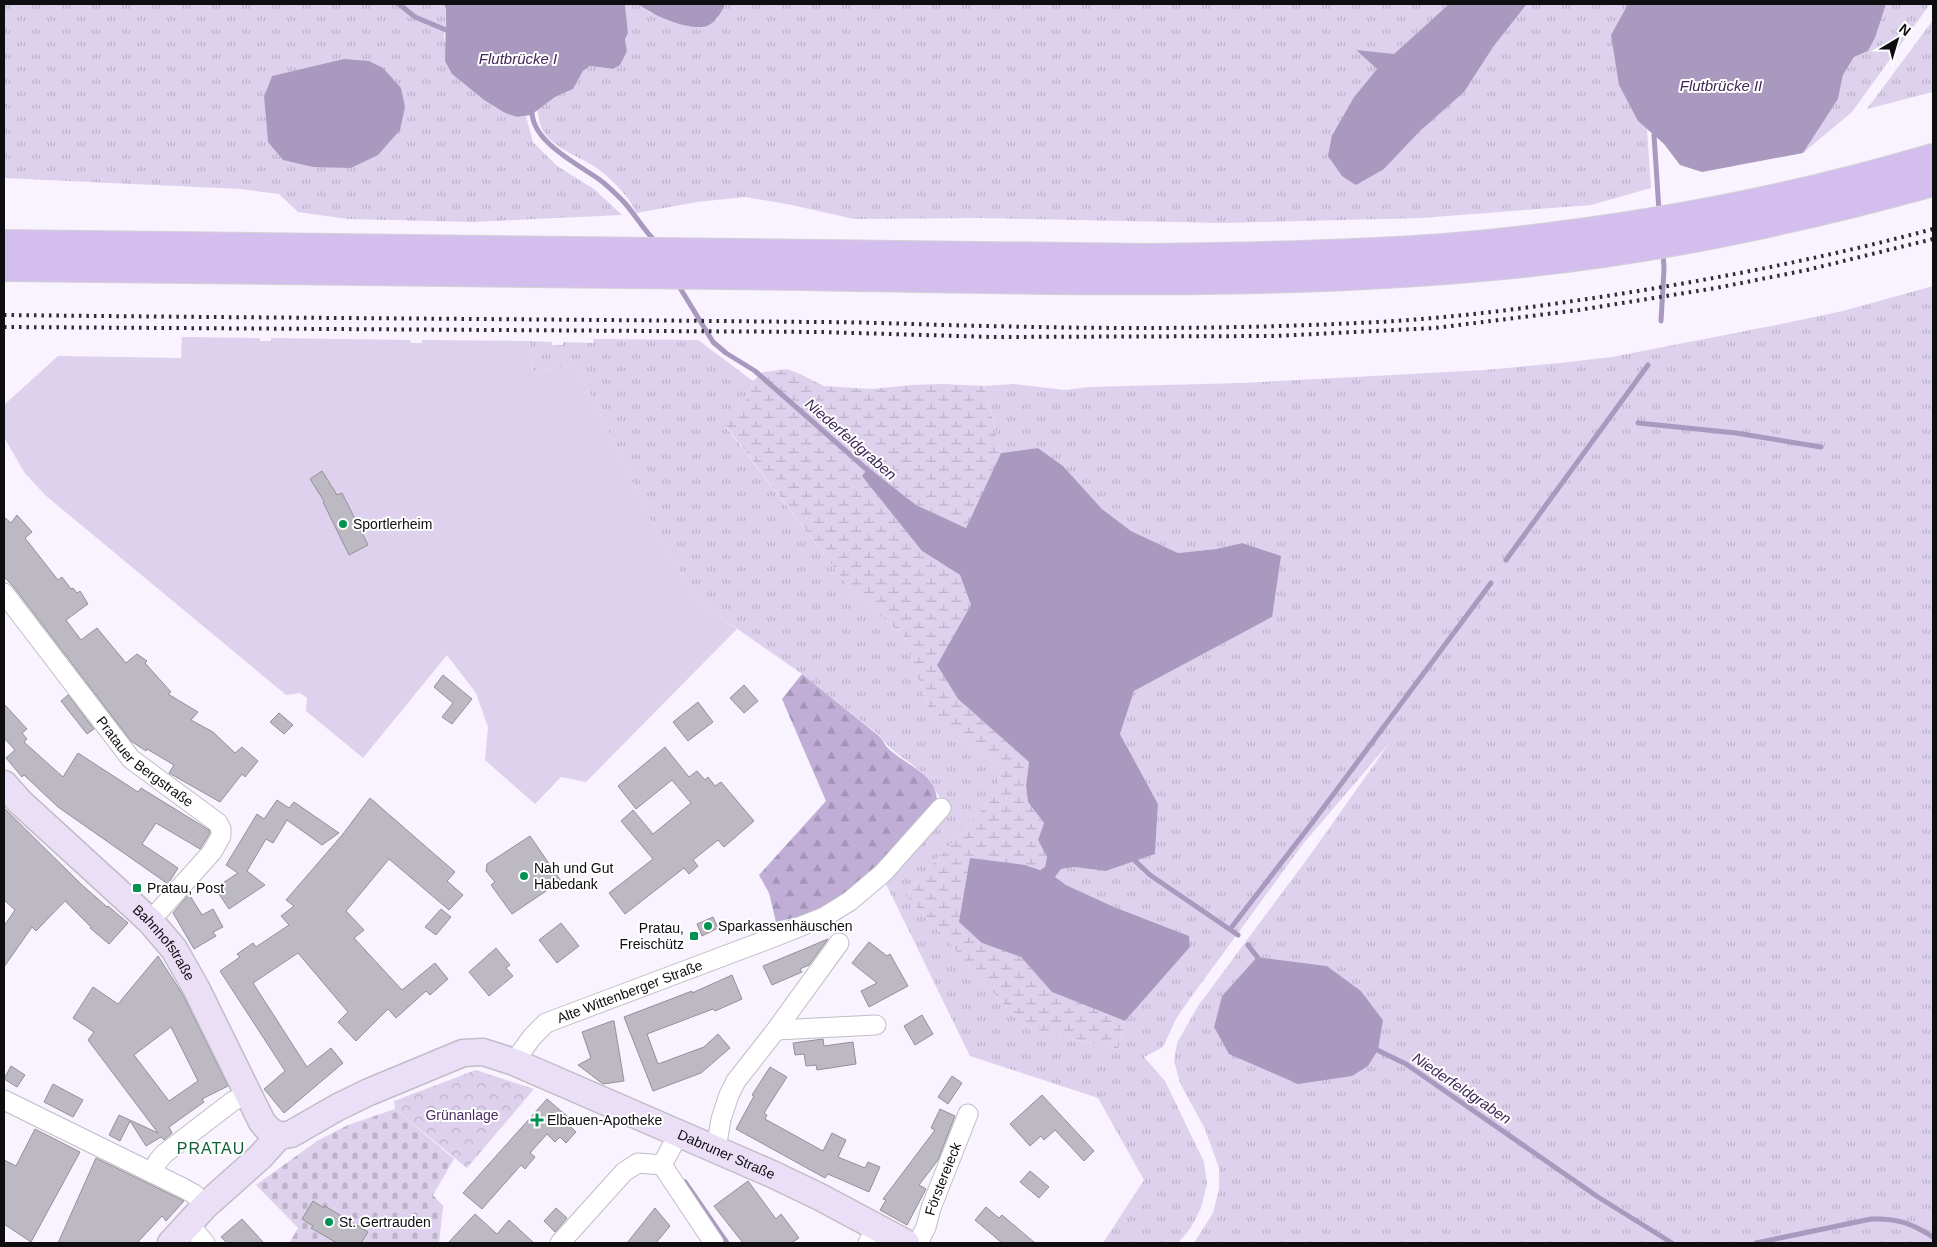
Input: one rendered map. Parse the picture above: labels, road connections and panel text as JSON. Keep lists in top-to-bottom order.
{
  "streets": {
    "street": [
      "Pratauer Bergstraße",
      "Bahnhofstraße",
      "Alte Wittenberger Straße",
      "Dabruner Straße",
      "Förstereieck"
    ]
  },
  "crossings": [
    ["Pratauer Bergstraße", "Bahnhofstraße"],
    ["Alte Wittenberger Straße", "Dabruner Straße"]
  ],
  "districts": ["PRATAU"],
  "water": ["Flutbrücke I", "Flutbrücke II", "Niederfeldgraben"],
  "parks": ["Grünanlage"],
  "places": {
    "other": [
      "Sportlerheim",
      "Nah und Gut Habedank",
      "Sparkassenhäuschen",
      "St. Gertrauden"
    ],
    "transit": ["Pratau, Post", "Pratau, Freischütz"],
    "health": ["Elbauen-Apotheke"]
  },
  "north": "top right"
}
